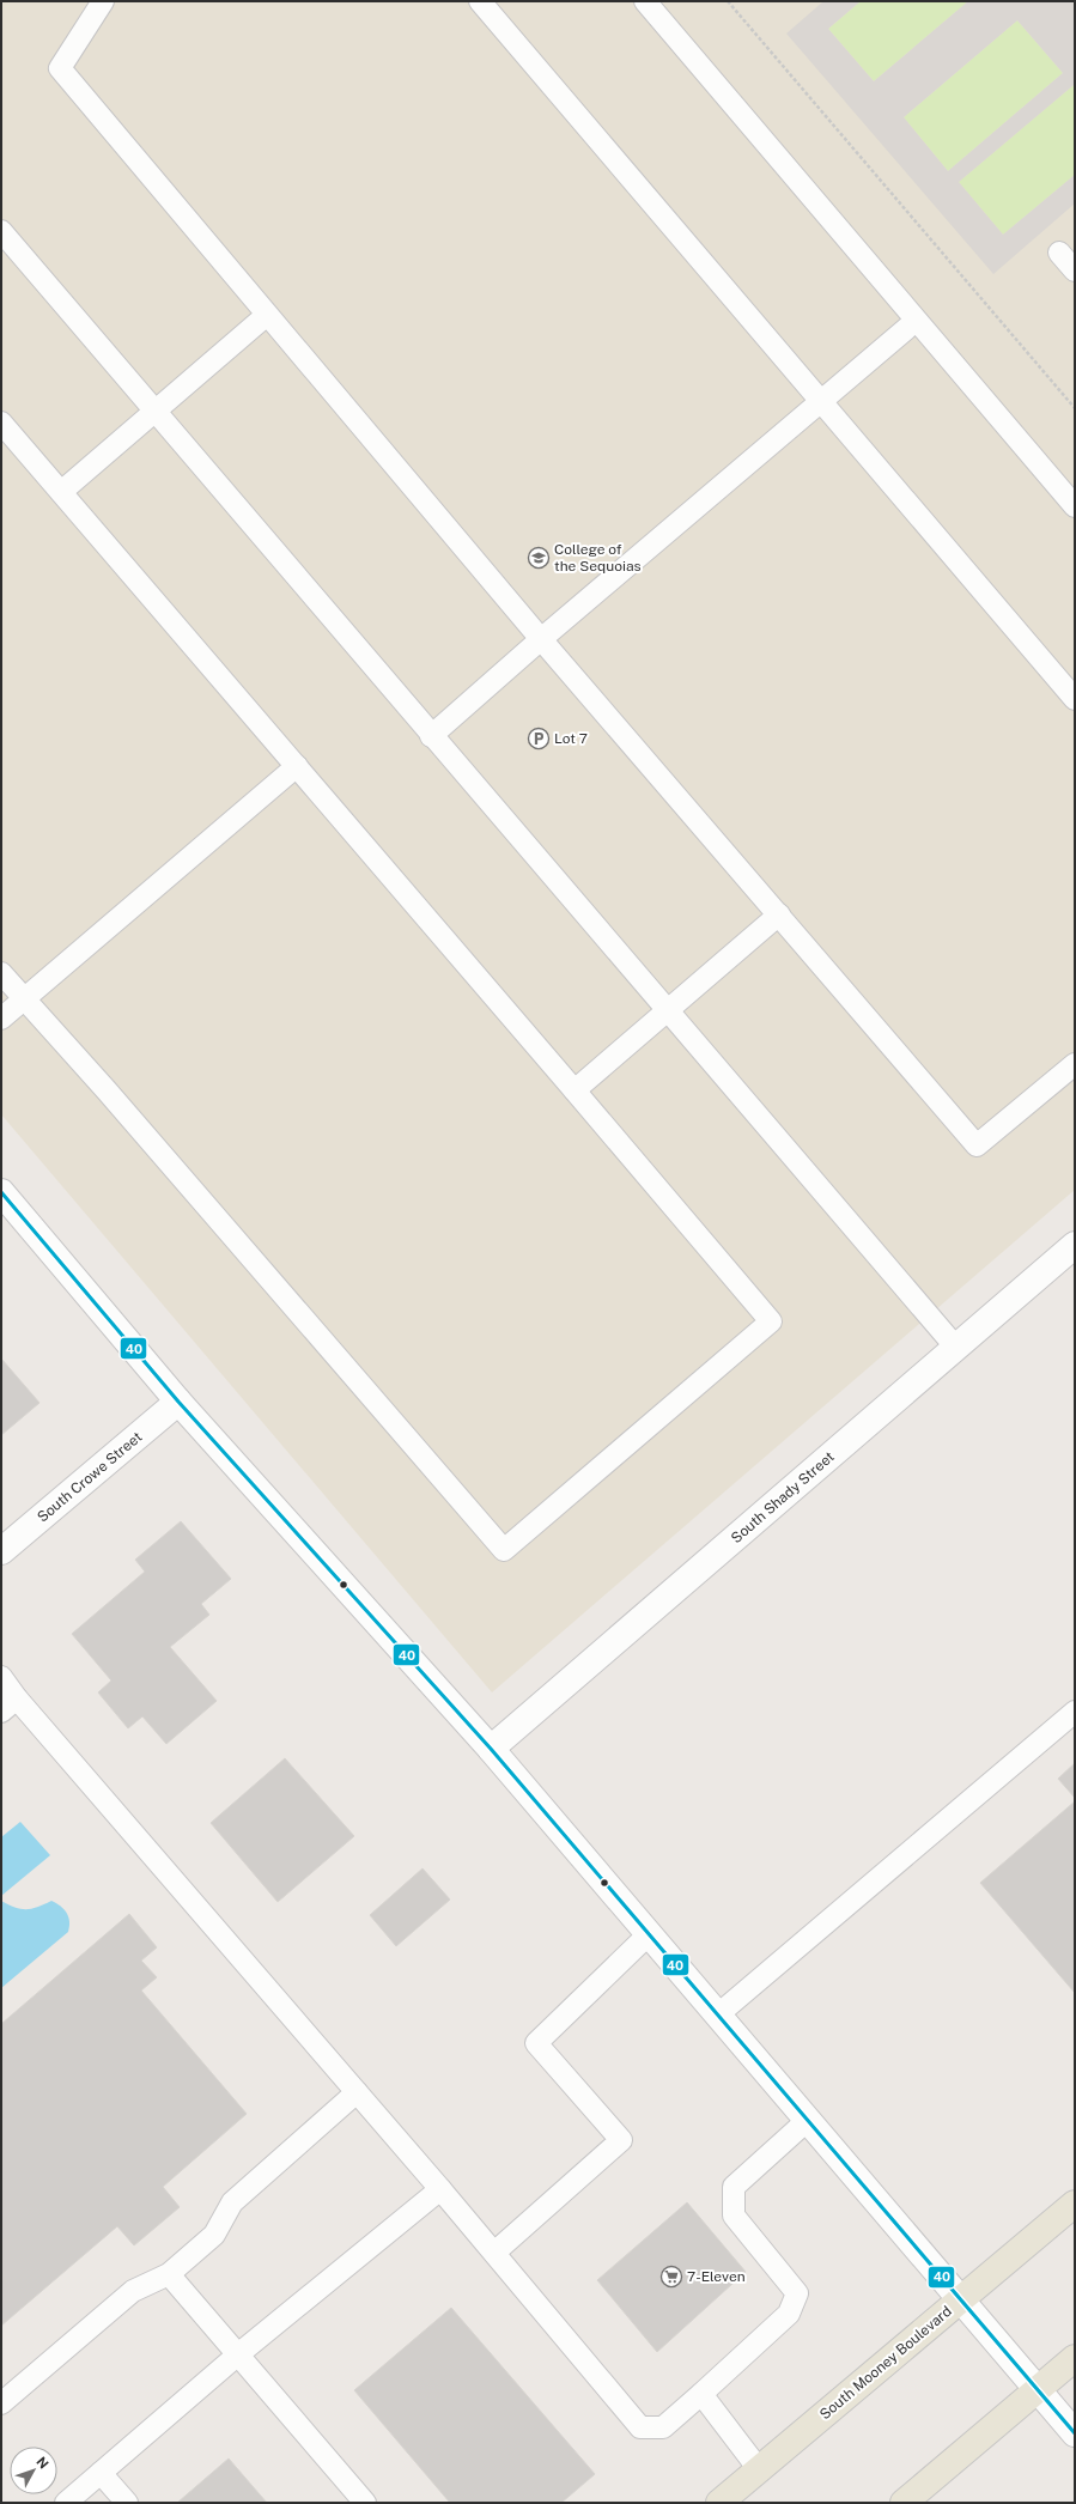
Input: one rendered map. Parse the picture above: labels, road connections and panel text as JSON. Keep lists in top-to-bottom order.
{
  "streets": {
    "main road": ["South Mooney Boulevard"],
    "street": ["South Crowe Street", "South Shady Street"]
  },
  "places": {
    "school or university": ["College of the Sequoias"],
    "parking": ["Lot 7"],
    "supermarket": ["7-Eleven"]
  },
  "lines": ["transit line 40"],
  "north": "top right"
}
